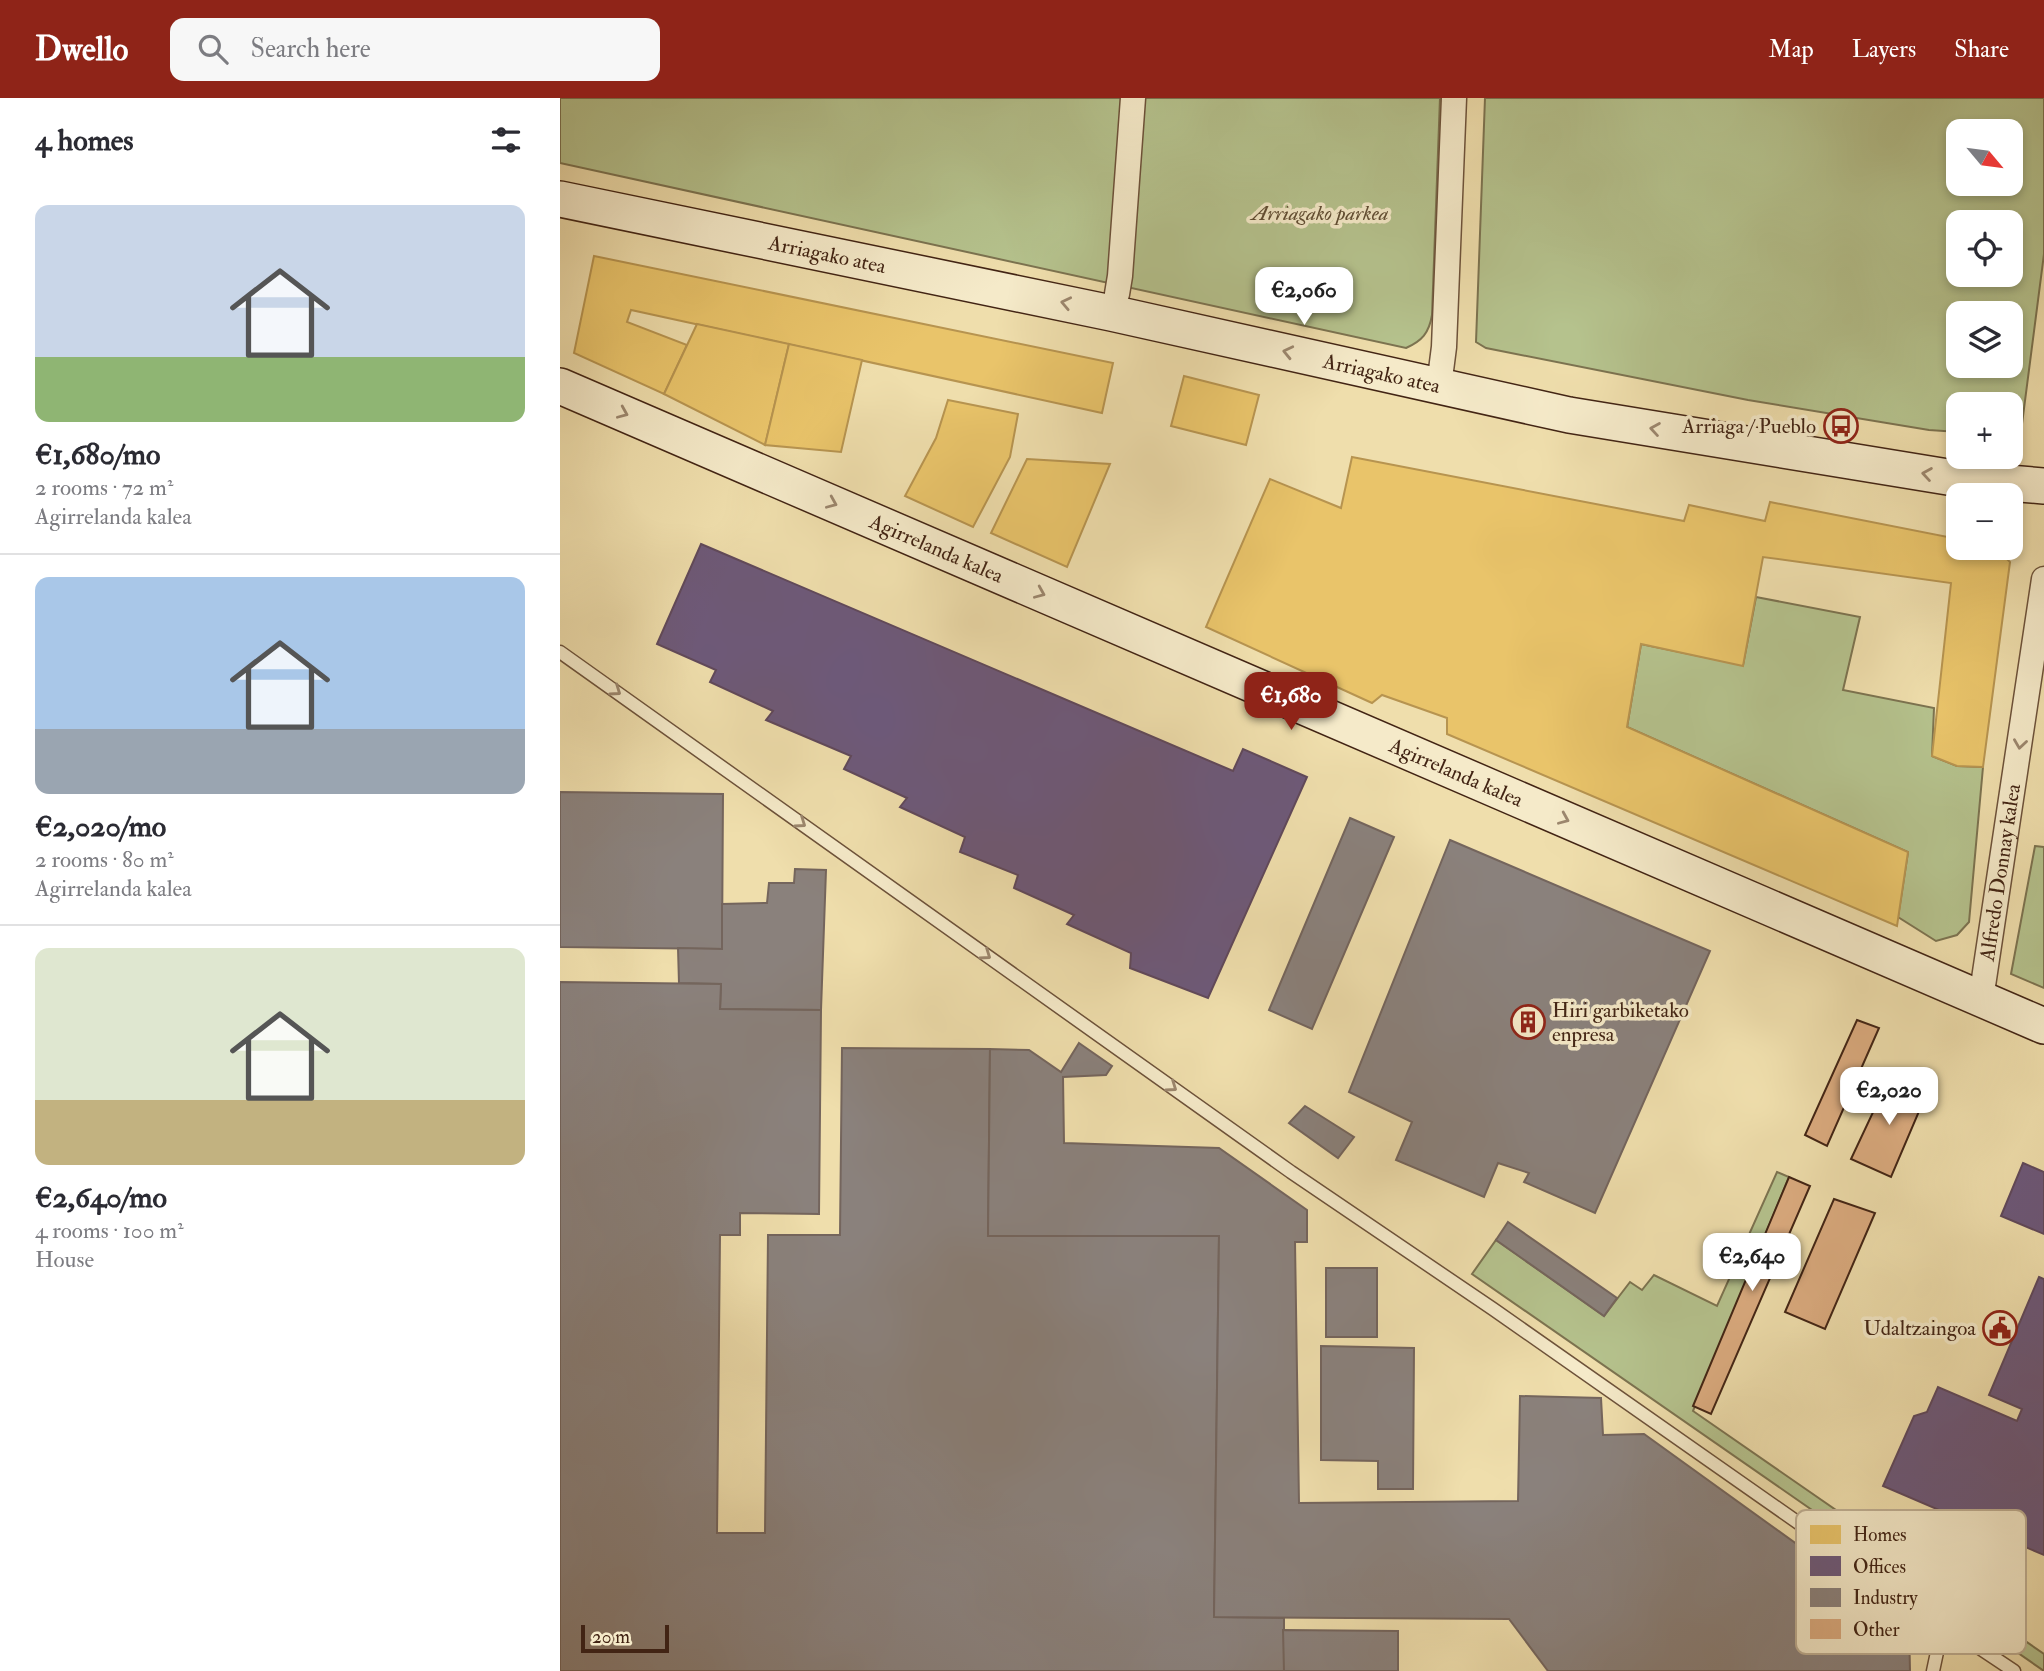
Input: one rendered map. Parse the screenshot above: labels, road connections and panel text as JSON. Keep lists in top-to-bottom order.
{
  "streets": {
    "street": ["Arriagako atea", "Agirrelanda kalea", "Alfredo Donnay kalea"]
  },
  "crossings": [
    ["Agirrelanda kalea", "Alfredo Donnay kalea"]
  ],
  "one_way": ["Arriagako atea", "Agirrelanda kalea", "Alfredo Donnay kalea"],
  "parks": ["Arriagako parkea"],
  "places": {
    "bus stop": ["Arriaga / Pueblo"],
    "building": ["Hiri garbiketako enpresa"],
    "public building": ["Udaltzaingoa"]
  },
  "legend": [
    "Homes",
    "Offices",
    "Industry",
    "Other"
  ],
  "scale_bar": "20 m",
  "north": "bottom right",
  "page": {
    "header": "Dwello",
    "search": "Search here",
    "nav": ["Map", "Layers", "Share"],
    "heading": "4 homes",
    "map_buttons": ["+", "−"],
    "list": [
      {
        "name": "€1,680/mo",
        "note": "2 rooms · 72 m² · Agirrelanda kalea"
      },
      {
        "name": "€2,020/mo",
        "note": "2 rooms · 80 m² · Agirrelanda kalea"
      },
      {
        "name": "€2,640/mo",
        "note": "4 rooms · 100 m² · House"
      }
    ],
    "price": [
      "€2,060",
      "€1,680",
      "€2,020",
      "€2,640"
    ],
    "scale": "20 m"
  }
}
